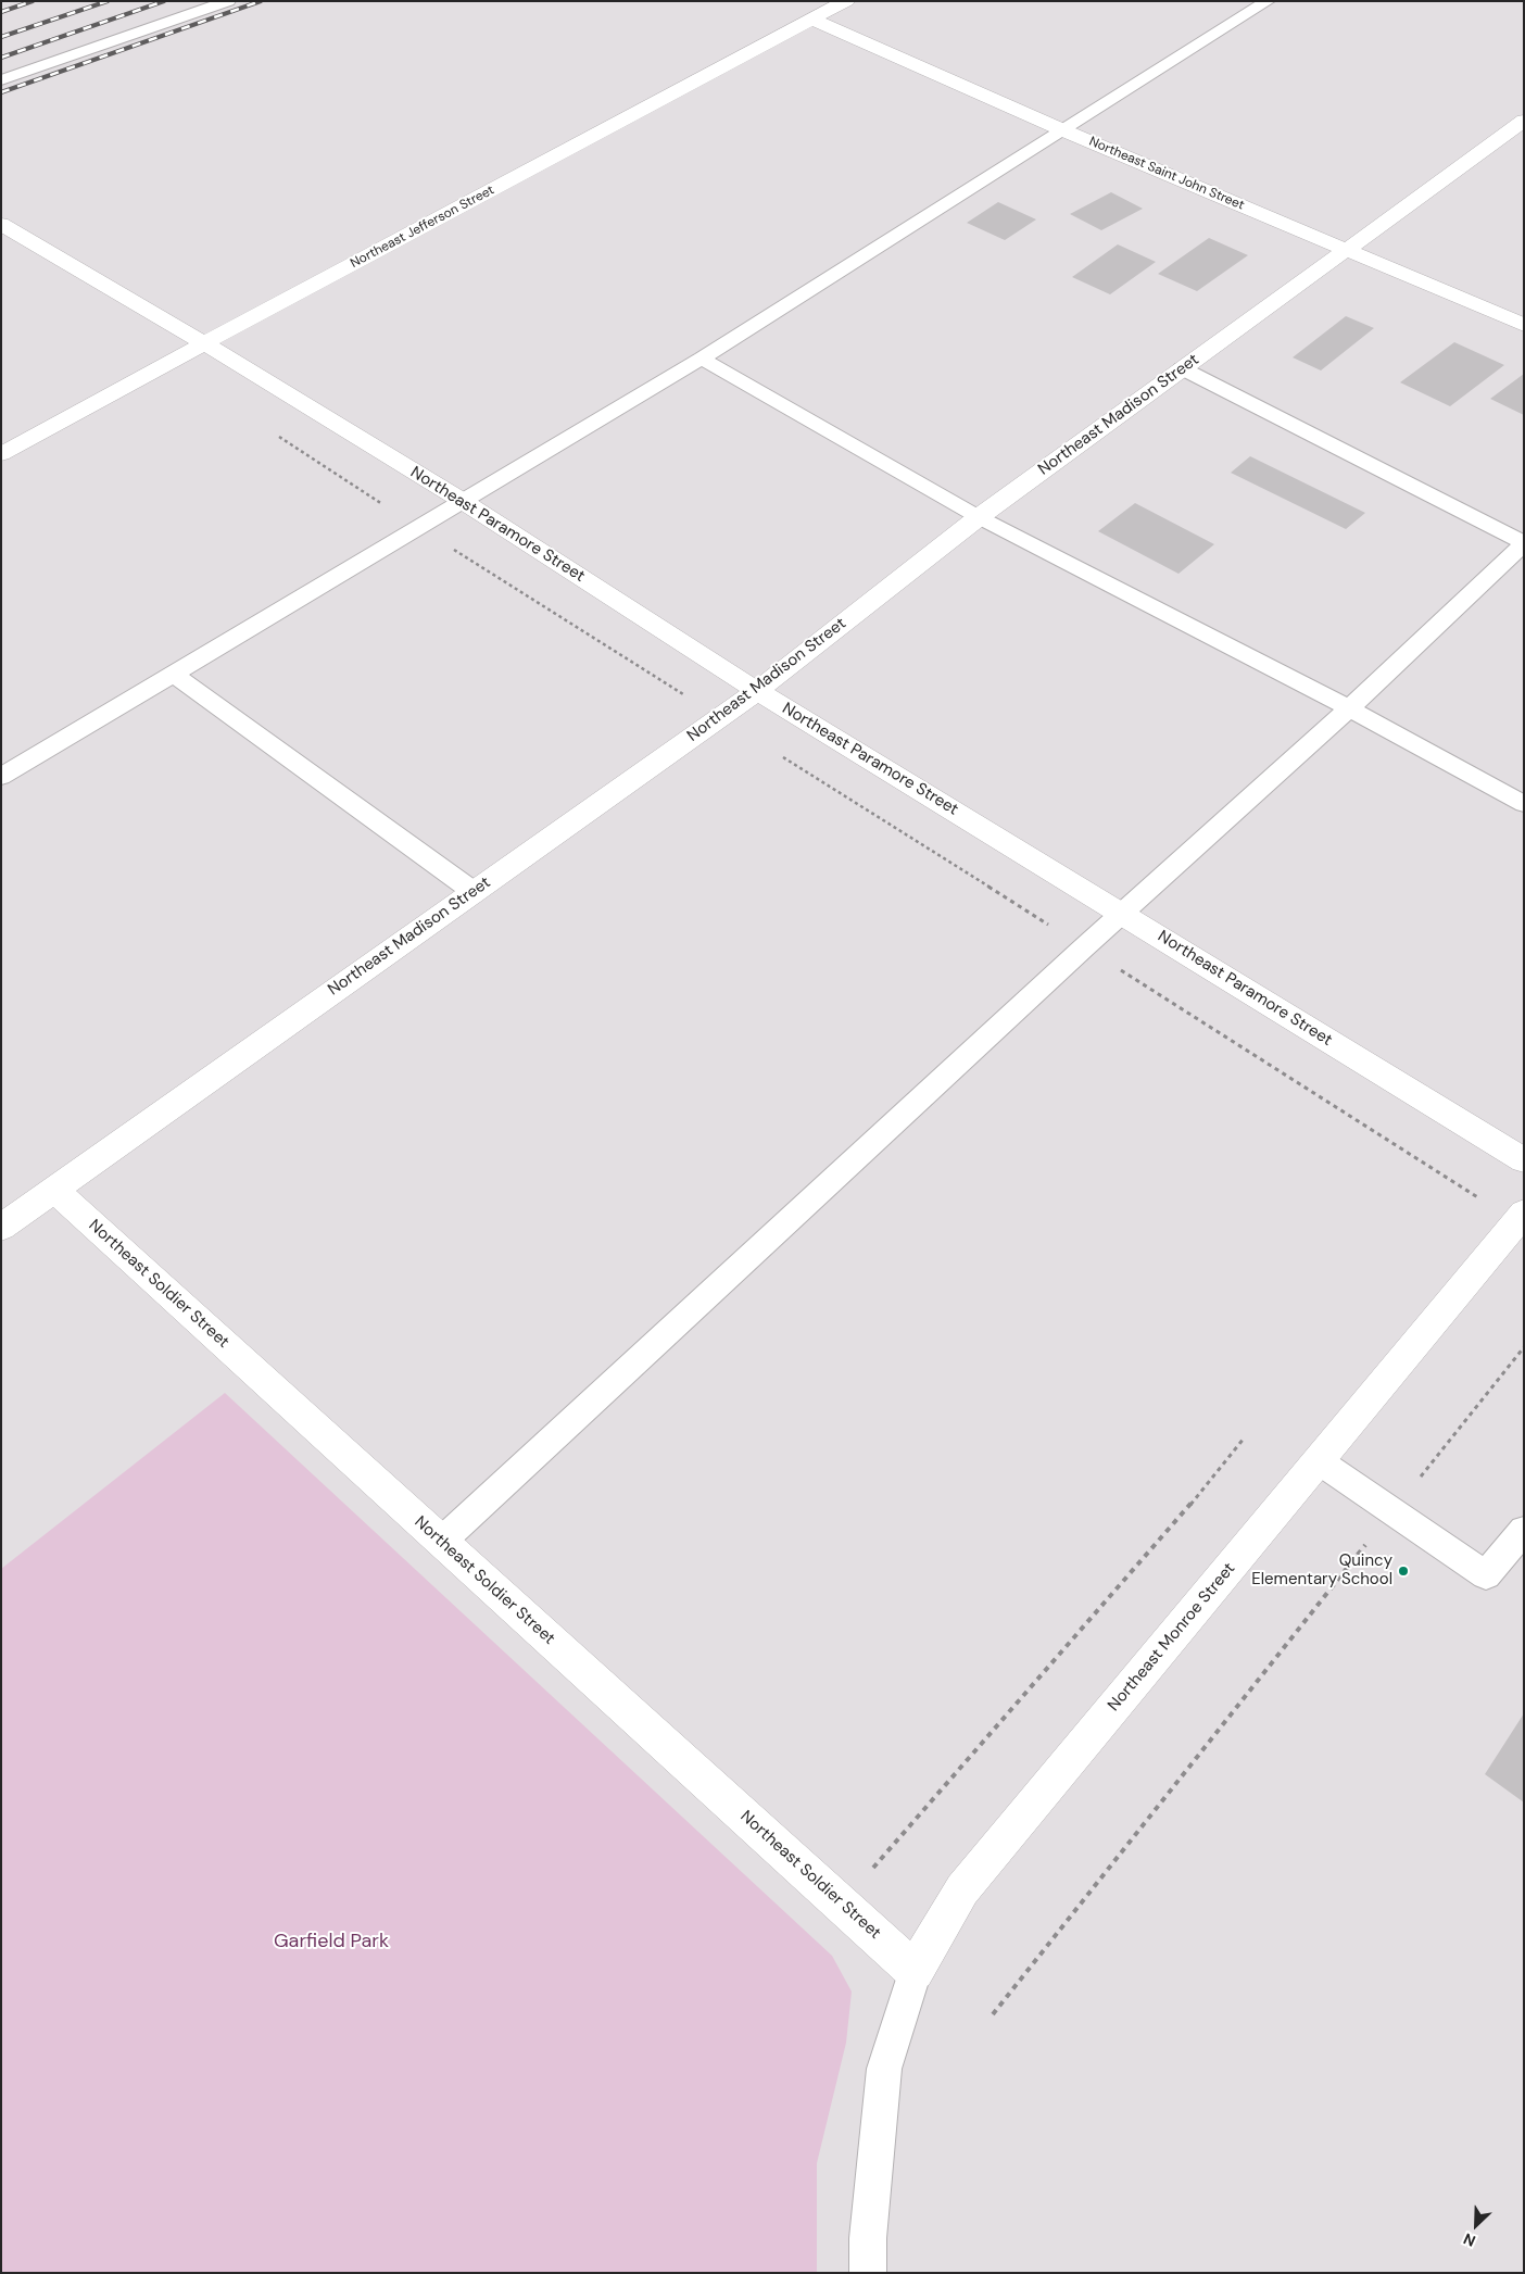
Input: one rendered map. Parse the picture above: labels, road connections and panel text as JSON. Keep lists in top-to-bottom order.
{
  "streets": {
    "street": [
      "Northeast Saint John Street",
      "Northeast Jefferson Street",
      "Northeast Madison Street",
      "Northeast Paramore Street",
      "Northeast Soldier Street",
      "Northeast Monroe Street"
    ]
  },
  "crossings": [
    ["Northeast Saint John Street", "Northeast Jefferson Street"],
    ["Northeast Saint John Street", "Northeast Madison Street"],
    ["Northeast Jefferson Street", "Northeast Paramore Street"],
    ["Northeast Madison Street", "Northeast Paramore Street"],
    ["Northeast Madison Street", "Northeast Soldier Street"],
    ["Northeast Soldier Street", "Northeast Monroe Street"]
  ],
  "parks": ["Garfield Park"],
  "places": ["Quincy Elementary School"],
  "north": "bottom left"
}
